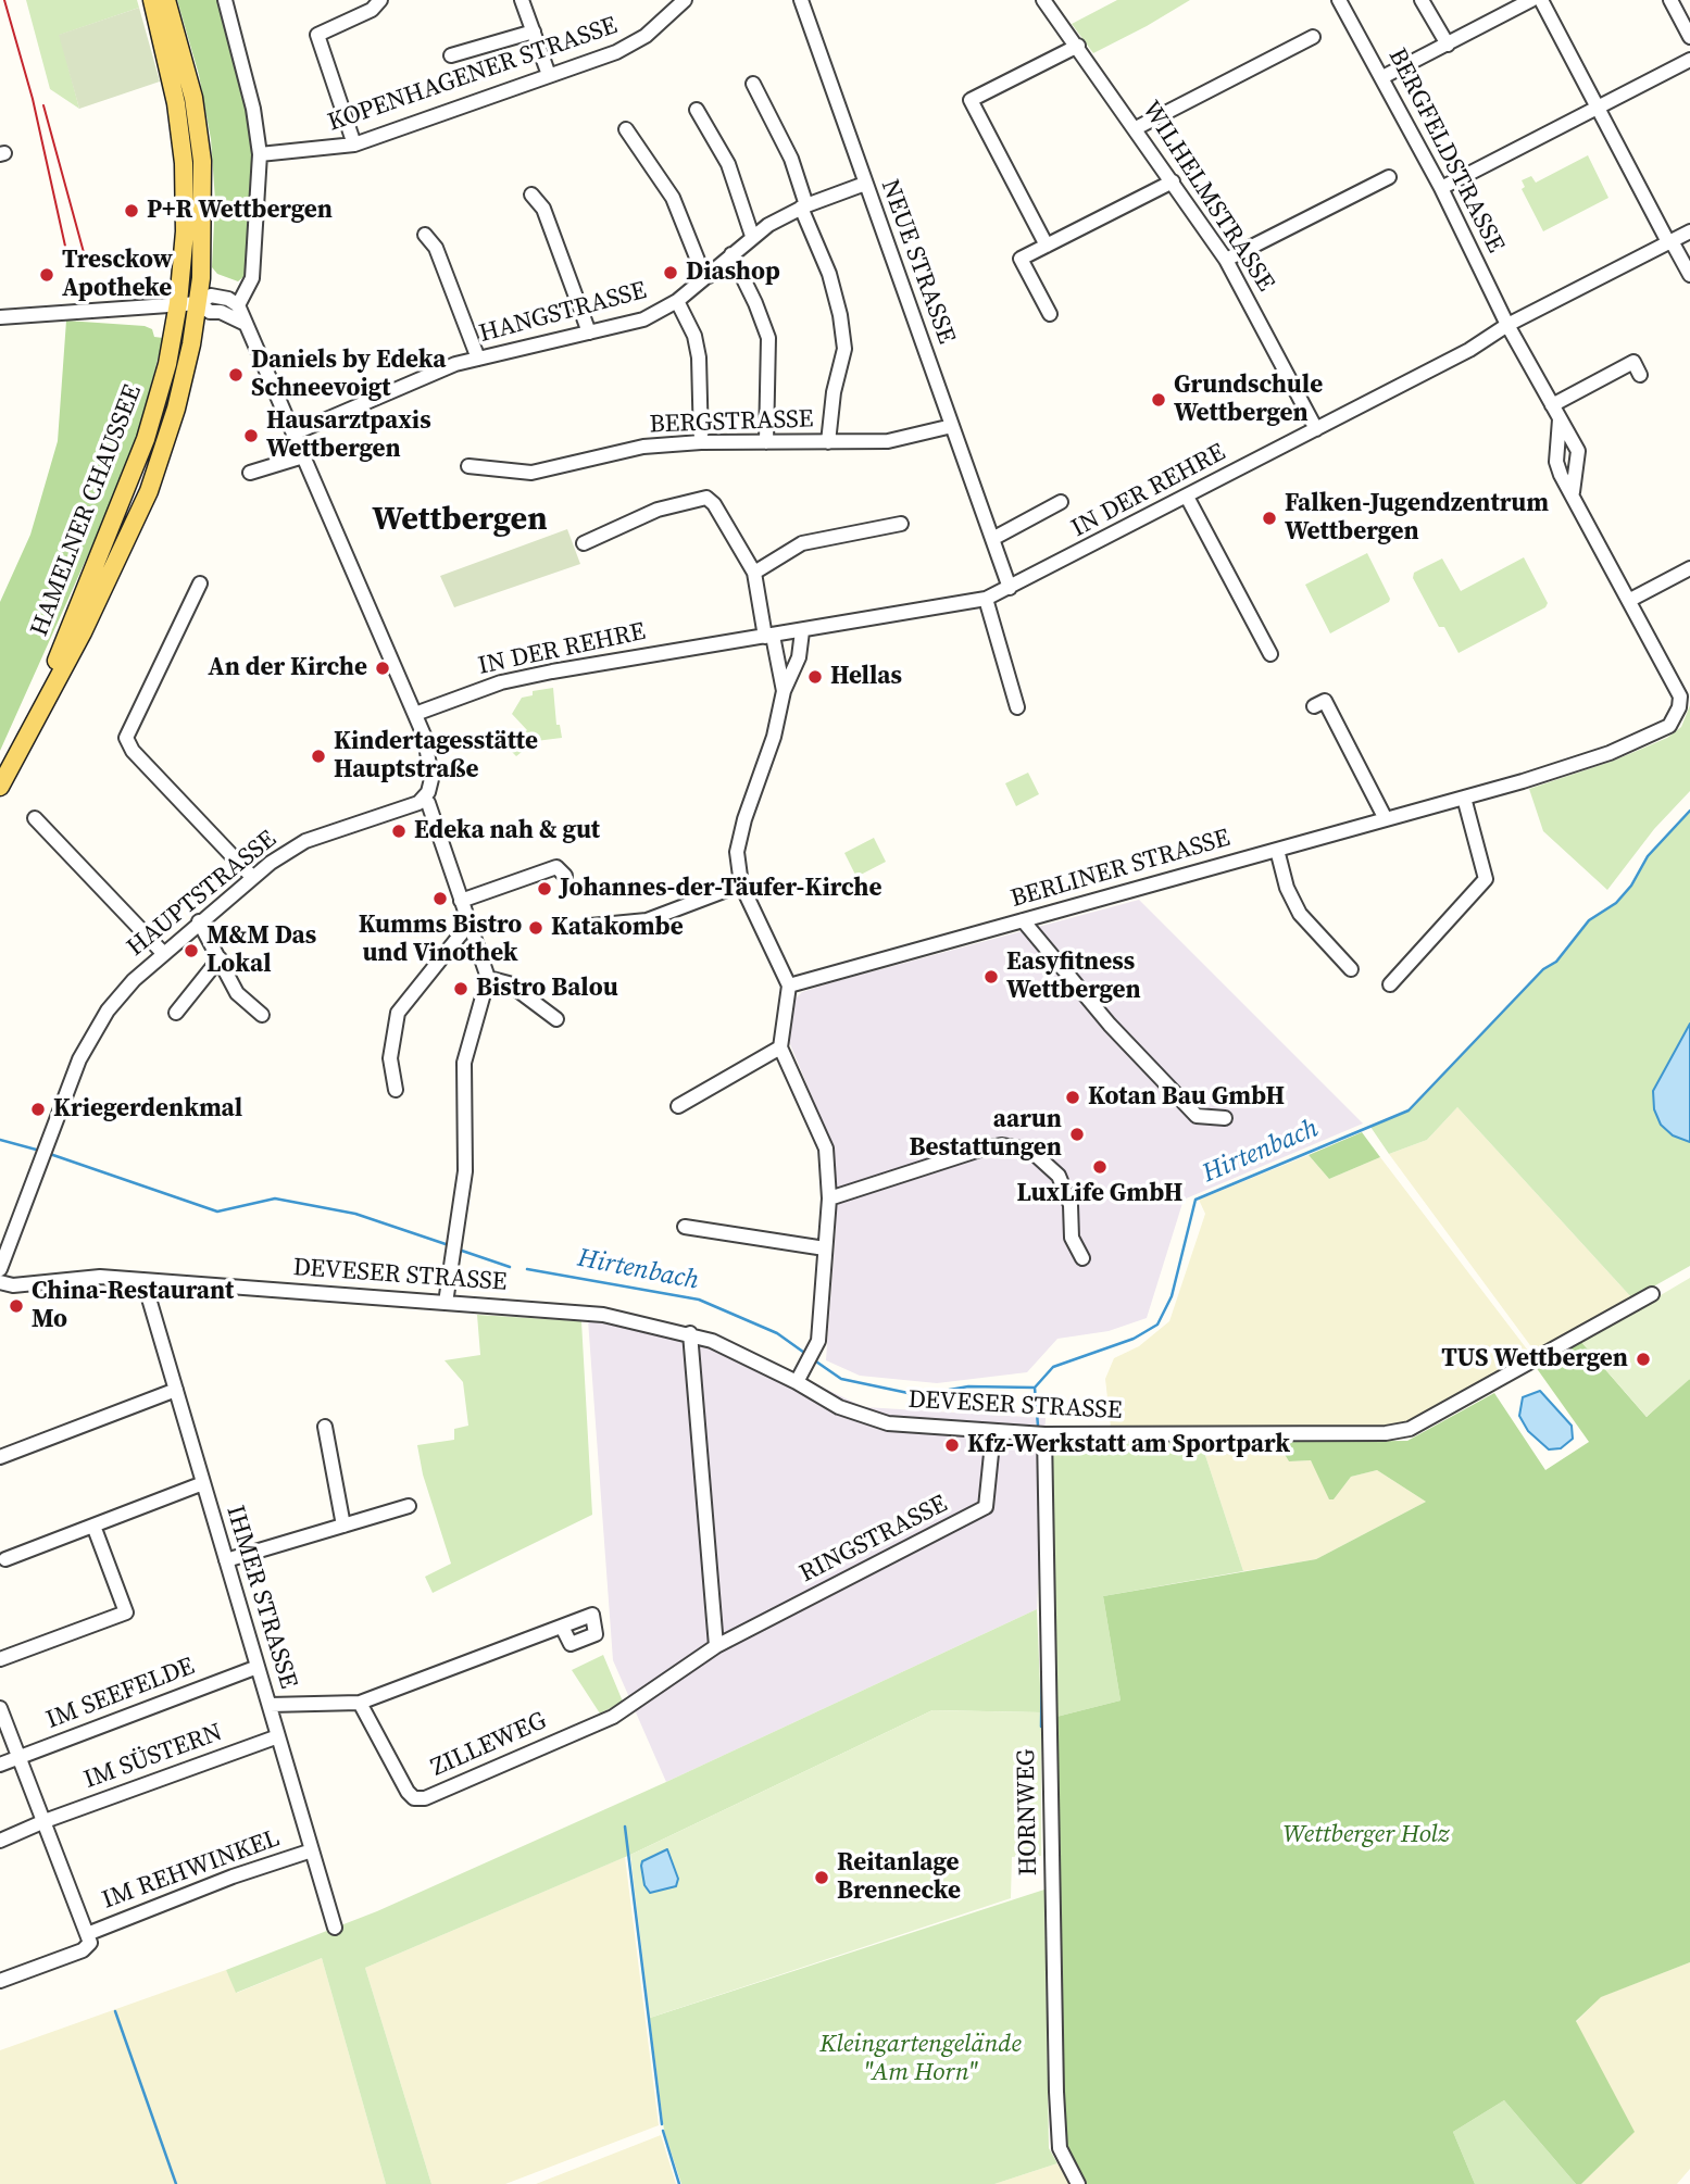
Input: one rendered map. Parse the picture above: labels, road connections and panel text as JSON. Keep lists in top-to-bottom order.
{
  "streets": {
    "main road": ["HAMELNER CHAUSSEE"],
    "street": [
      "KOPENHAGENER STRASSE",
      "BERGFELDSTRASSE",
      "WILHELMSTRASSE",
      "NEUE STRASSE",
      "HANGSTRASSE",
      "BERGSTRASSE",
      "IN DER REHRE",
      "BERLINER STRASSE",
      "HAUPTSTRASSE",
      "DEVESER STRASSE",
      "RINGSTRASSE",
      "IHMER STRASSE",
      "IM SEEFELDE",
      "ZILLEWEG",
      "IM SÜSTERN",
      "HORNWEG",
      "IM REHWINKEL"
    ]
  },
  "crossings": [
    ["BERGFELDSTRASSE", "IN DER REHRE"],
    ["WILHELMSTRASSE", "IN DER REHRE"],
    ["NEUE STRASSE", "HANGSTRASSE"],
    ["NEUE STRASSE", "BERGSTRASSE"],
    ["NEUE STRASSE", "IN DER REHRE"],
    ["DEVESER STRASSE", "RINGSTRASSE"],
    ["DEVESER STRASSE", "IHMER STRASSE"],
    ["DEVESER STRASSE", "HORNWEG"],
    ["RINGSTRASSE", "ZILLEWEG"],
    ["IHMER STRASSE", "IM SEEFELDE"],
    ["IHMER STRASSE", "IM SÜSTERN"],
    ["IHMER STRASSE", "IM REHWINKEL"]
  ],
  "districts": ["Wettbergen"],
  "water": ["Hirtenbach"],
  "parks": ["Wettberger Holz", "Kleingartengelände \"Am Horn\""],
  "places": [
    "P+R Wettbergen",
    "Diashop",
    "Tresckow Apotheke",
    "Daniels by Edeka Schneevoigt",
    "Grundschule Wettbergen",
    "Hausarztpaxis Wettbergen",
    "Falken-Jugendzentrum Wettbergen",
    "An der Kirche",
    "Hellas",
    "Kindertagesstätte Hauptstraße",
    "Edeka nah & gut",
    "Johannes-der-Täufer-Kirche",
    "Kumms Bistro und Vinothek",
    "Katakombe",
    "M&M Das Lokal",
    "Easyfitness Wettbergen",
    "Bistro Balou",
    "Kotan Bau GmbH",
    "Kriegerdenkmal",
    "aarun Bestattungen",
    "LuxLife GmbH",
    "China-Restaurant Mo",
    "TUS Wettbergen",
    "Kfz-Werkstatt am Sportpark",
    "Reitanlage Brennecke"
  ]
}
